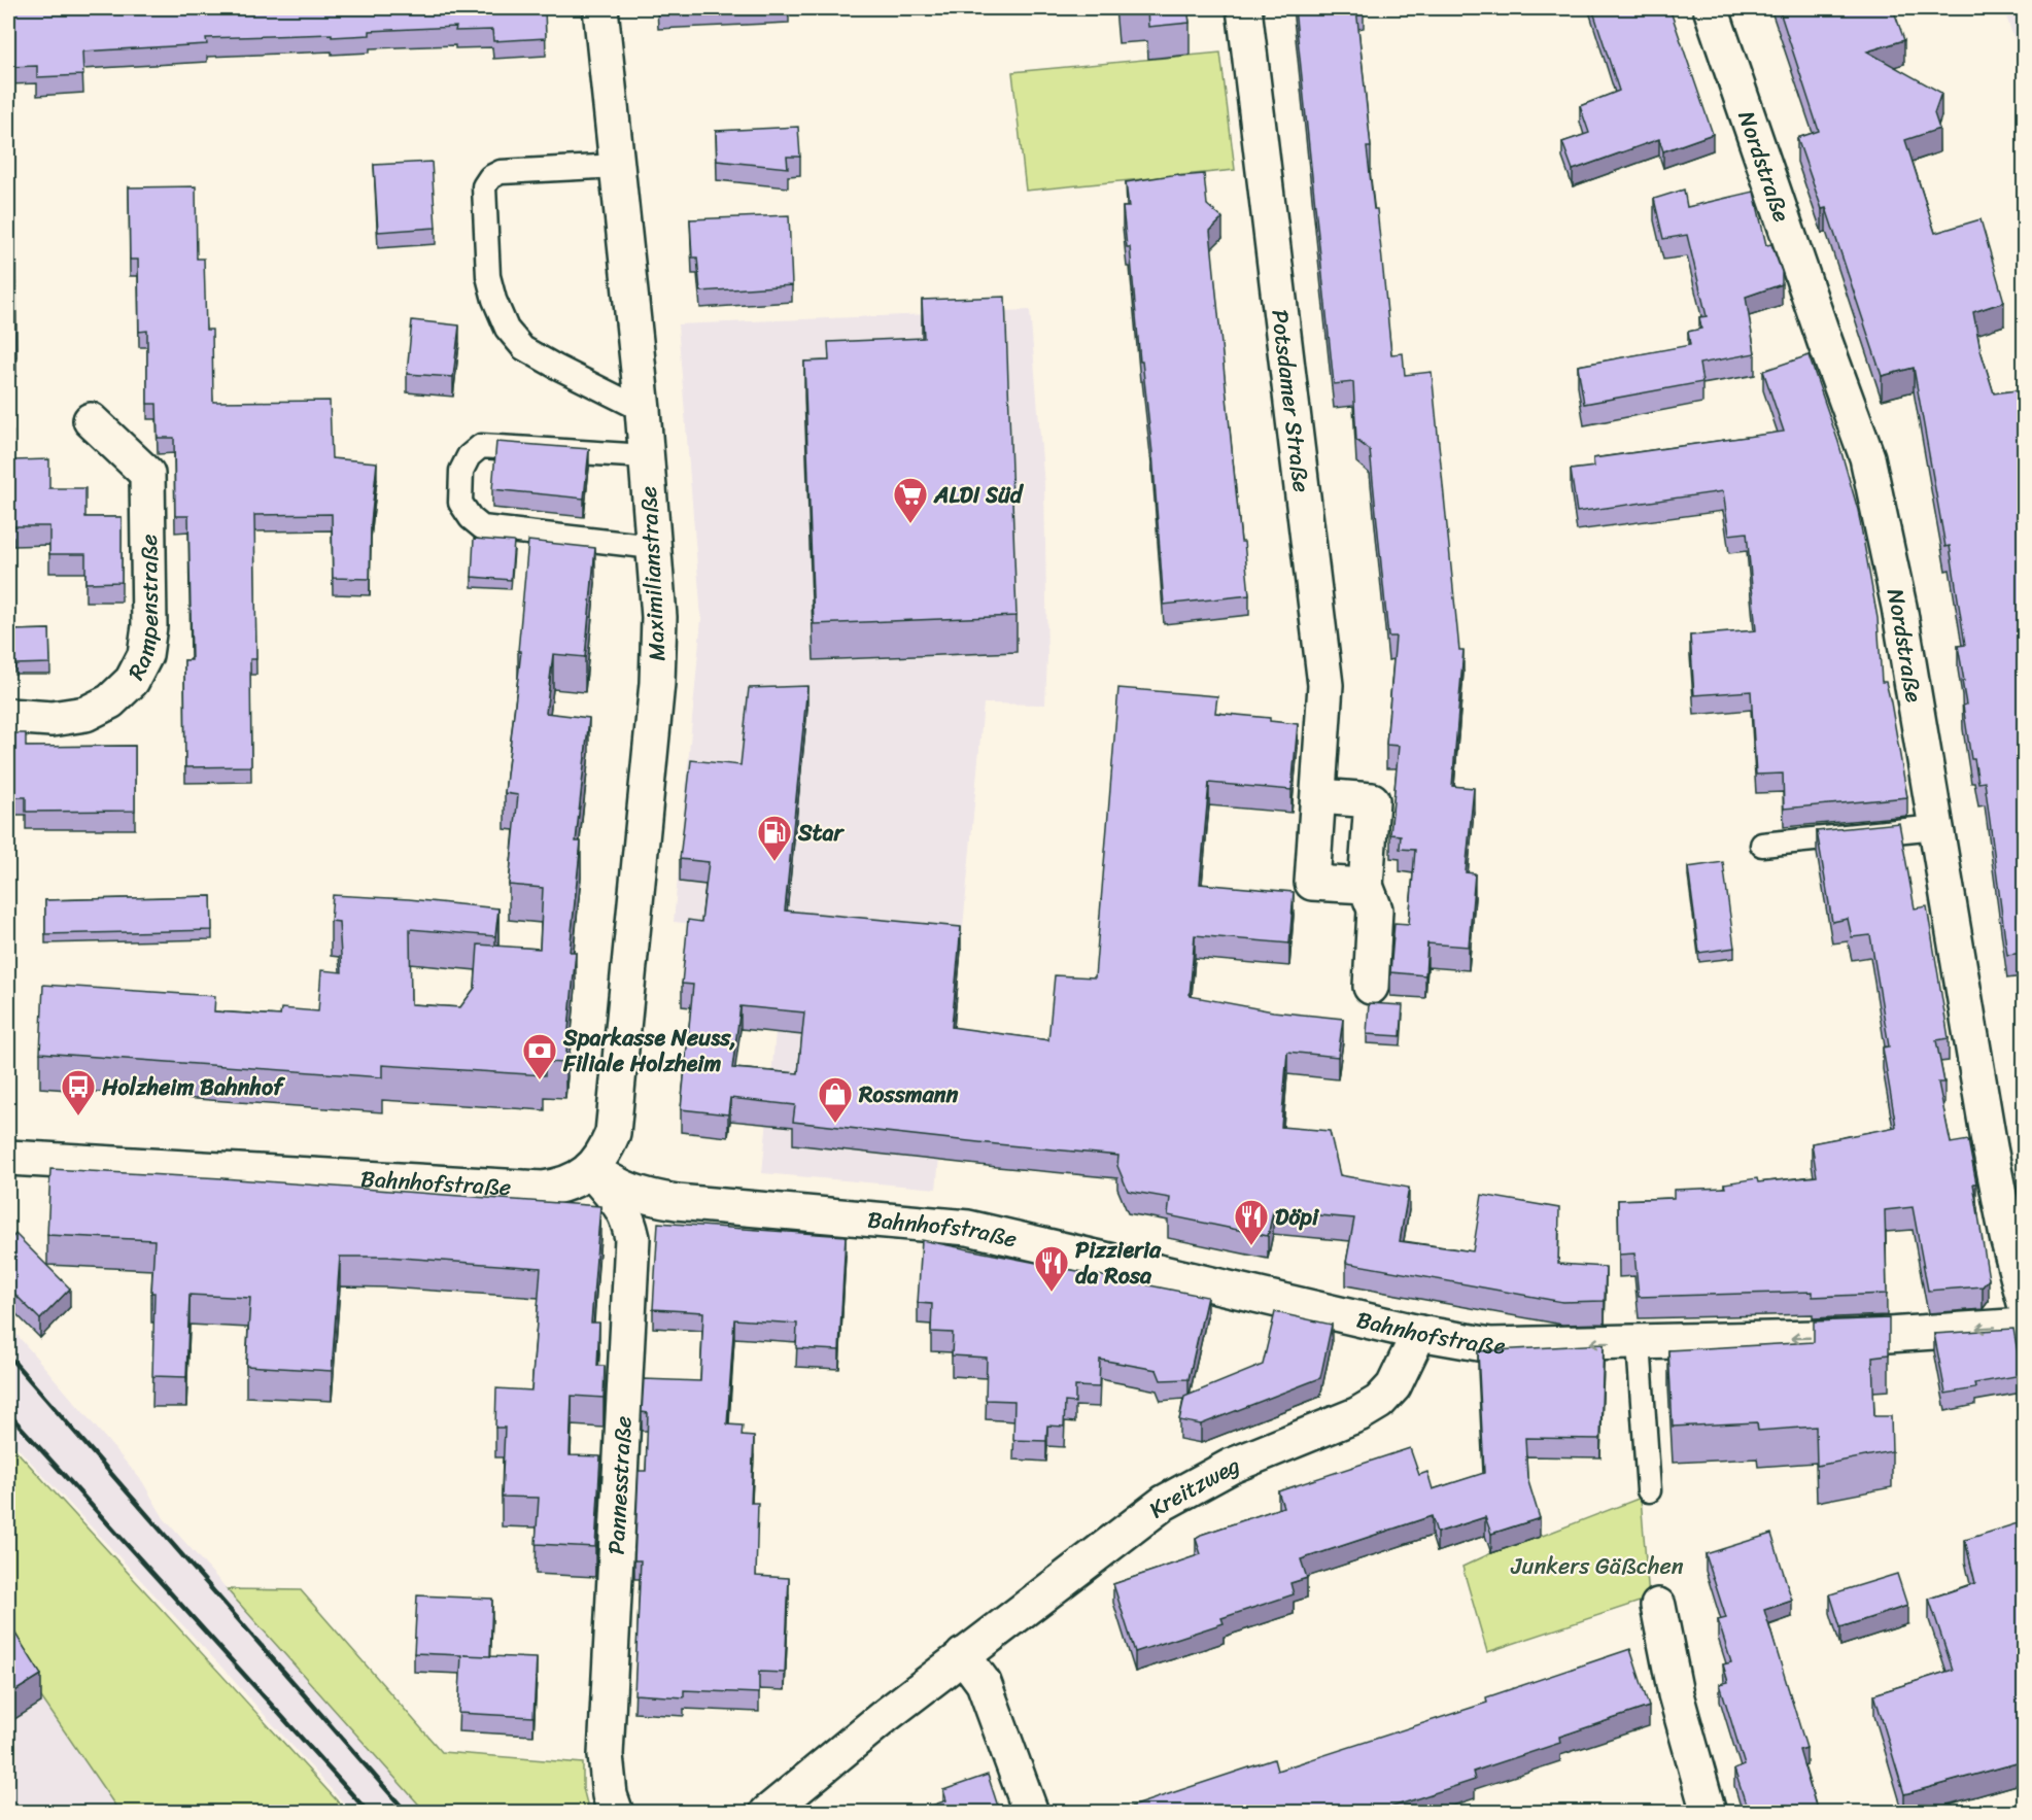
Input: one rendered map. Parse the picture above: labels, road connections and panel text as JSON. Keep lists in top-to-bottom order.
{
  "streets": {
    "street": [
      "Nordstraße",
      "Potsdamer Straße",
      "Maximilianstraße",
      "Rampenstraße",
      "Bahnhofstraße",
      "Pannesstraße",
      "Kreitzweg"
    ]
  },
  "crossings": [
    ["Maximilianstraße", "Bahnhofstraße"],
    ["Maximilianstraße", "Pannesstraße"],
    ["Bahnhofstraße", "Pannesstraße"],
    ["Bahnhofstraße", "Kreitzweg"]
  ],
  "parks": ["Junkers Gäßchen"],
  "places": {
    "supermarket": ["ALDI Süd"],
    "fuel station": ["Star"],
    "bank": ["Sparkasse Neuss, Filiale Holzheim"],
    "bus stop": ["Holzheim Bahnhof"],
    "shop": ["Rossmann"],
    "restaurant": ["Döpi", "Pizzieria da Rosa"]
  }
}
